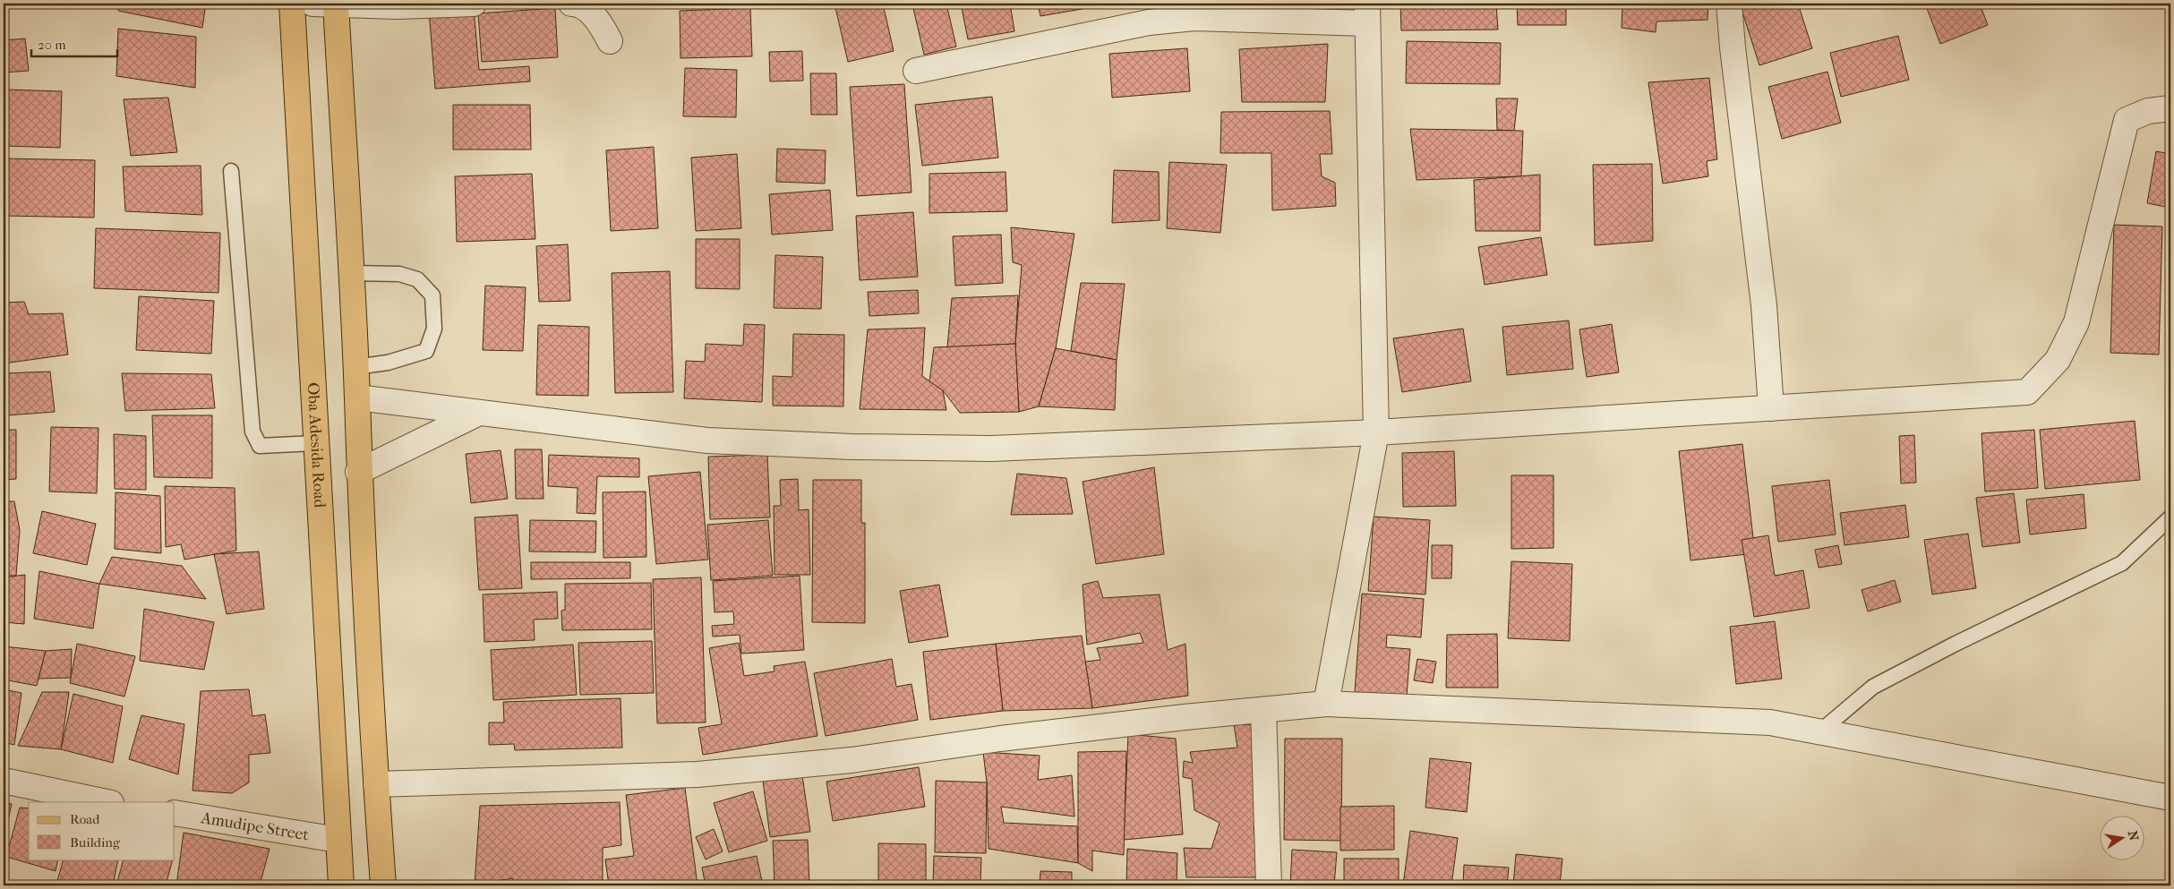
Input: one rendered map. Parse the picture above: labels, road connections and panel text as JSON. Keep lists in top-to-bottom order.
{
  "streets": {
    "main road": ["Oba Adesida Road"],
    "street": ["Amudipe Street"]
  },
  "crossings": [
    ["Oba Adesida Road", "Amudipe Street"]
  ],
  "legend": ["Road", "Building"],
  "scale_bar": "20 m",
  "north": "right"
}
